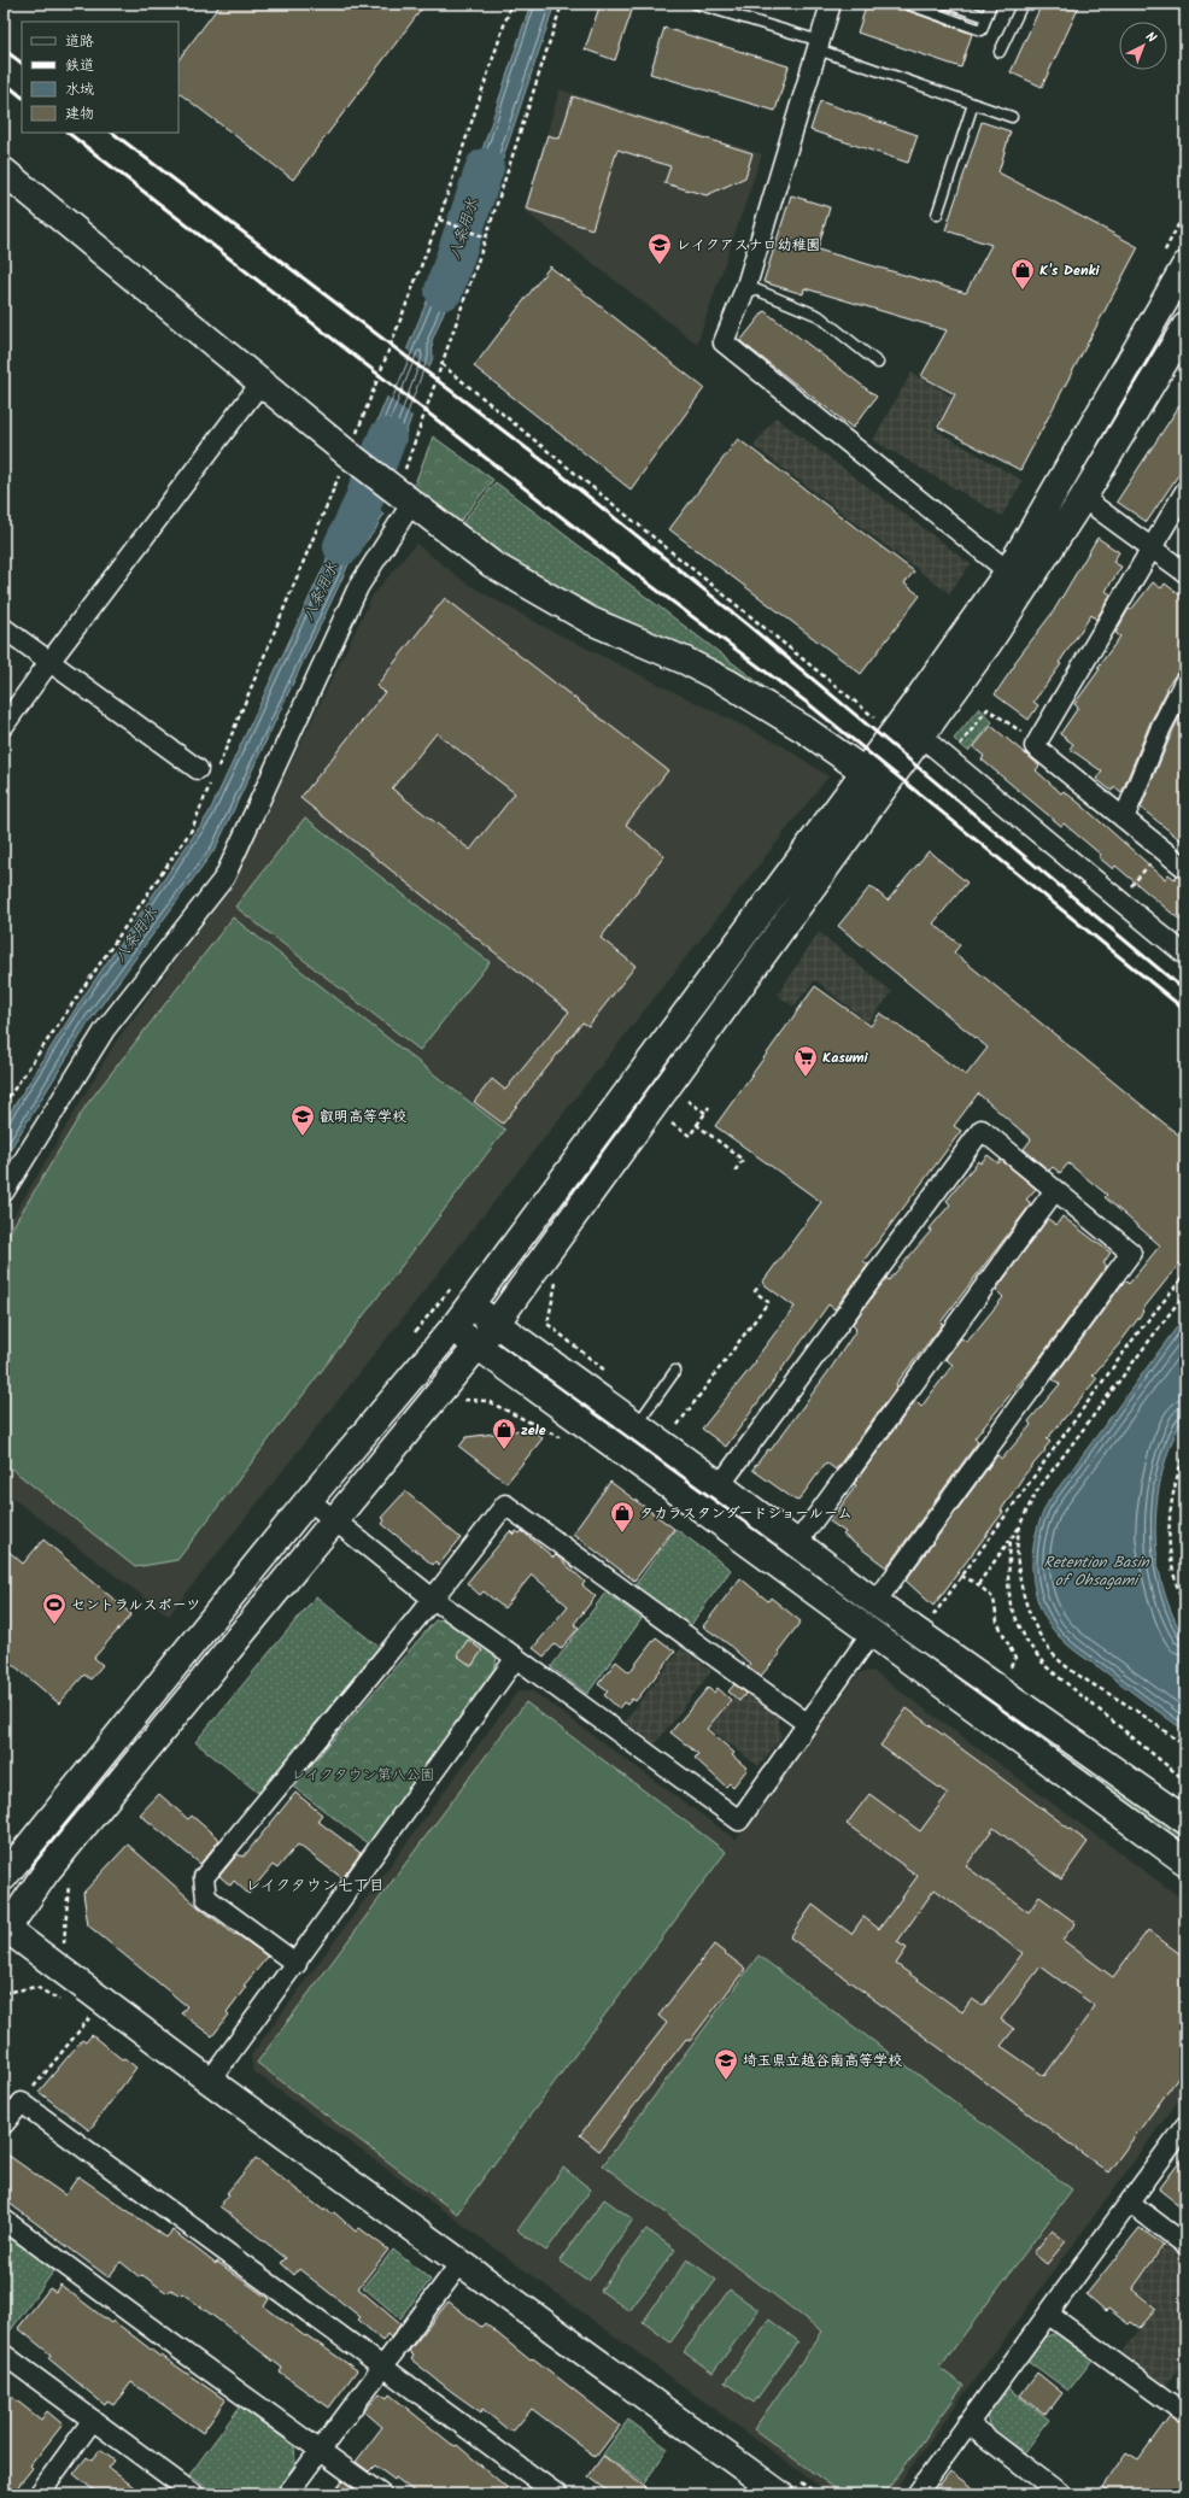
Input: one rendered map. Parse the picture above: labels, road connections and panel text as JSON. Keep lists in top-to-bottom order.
{
  "districts": ["レイクタウン七丁目"],
  "water": ["八条用水", "Retention Basin of Ohsagami"],
  "parks": ["レイクタウン第八公園"],
  "places": {
    "school or university": ["レイクアスナロ幼稚園", "叡明高等学校", "埼玉県立越谷南高等学校"],
    "shop": ["K's Denki", "zele", "タカラスタンダードショールーム"],
    "supermarket": ["Kasumi"],
    "sports": ["セントラルスポーツ"]
  },
  "legend": [
    "道路",
    "鉄道",
    "水域",
    "建物"
  ],
  "north": "top right"
}
